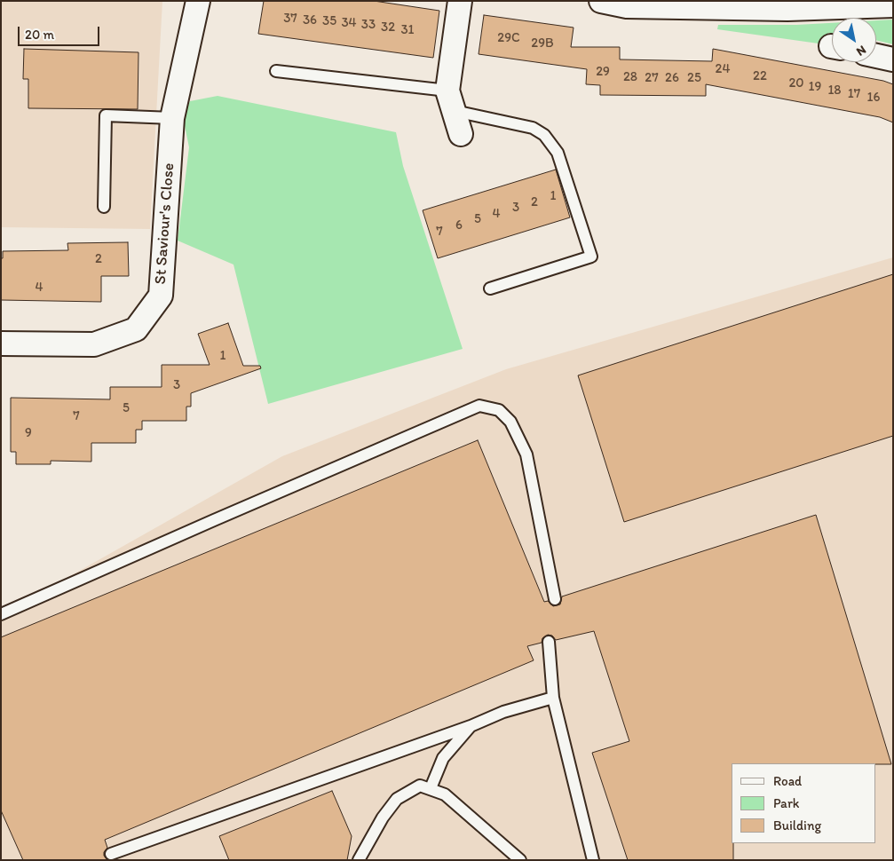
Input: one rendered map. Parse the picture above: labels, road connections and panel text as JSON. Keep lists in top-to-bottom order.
{
  "streets": {
    "street": ["St Saviour's Close"]
  },
  "house_numbers": [
    "37",
    "36",
    "35",
    "34",
    "33",
    "32",
    "31",
    "29C",
    "29B",
    "24",
    "29",
    "22",
    "28",
    "27",
    "26",
    "25",
    "20",
    "19",
    "18",
    "17",
    "16",
    "1",
    "2",
    "3",
    "4",
    "5",
    "6",
    "7",
    "2",
    "4",
    "1",
    "3",
    "5",
    "7",
    "9"
  ],
  "legend": ["Road", "Park", "Building"],
  "scale_bar": "20 m",
  "north": "bottom right"
}
